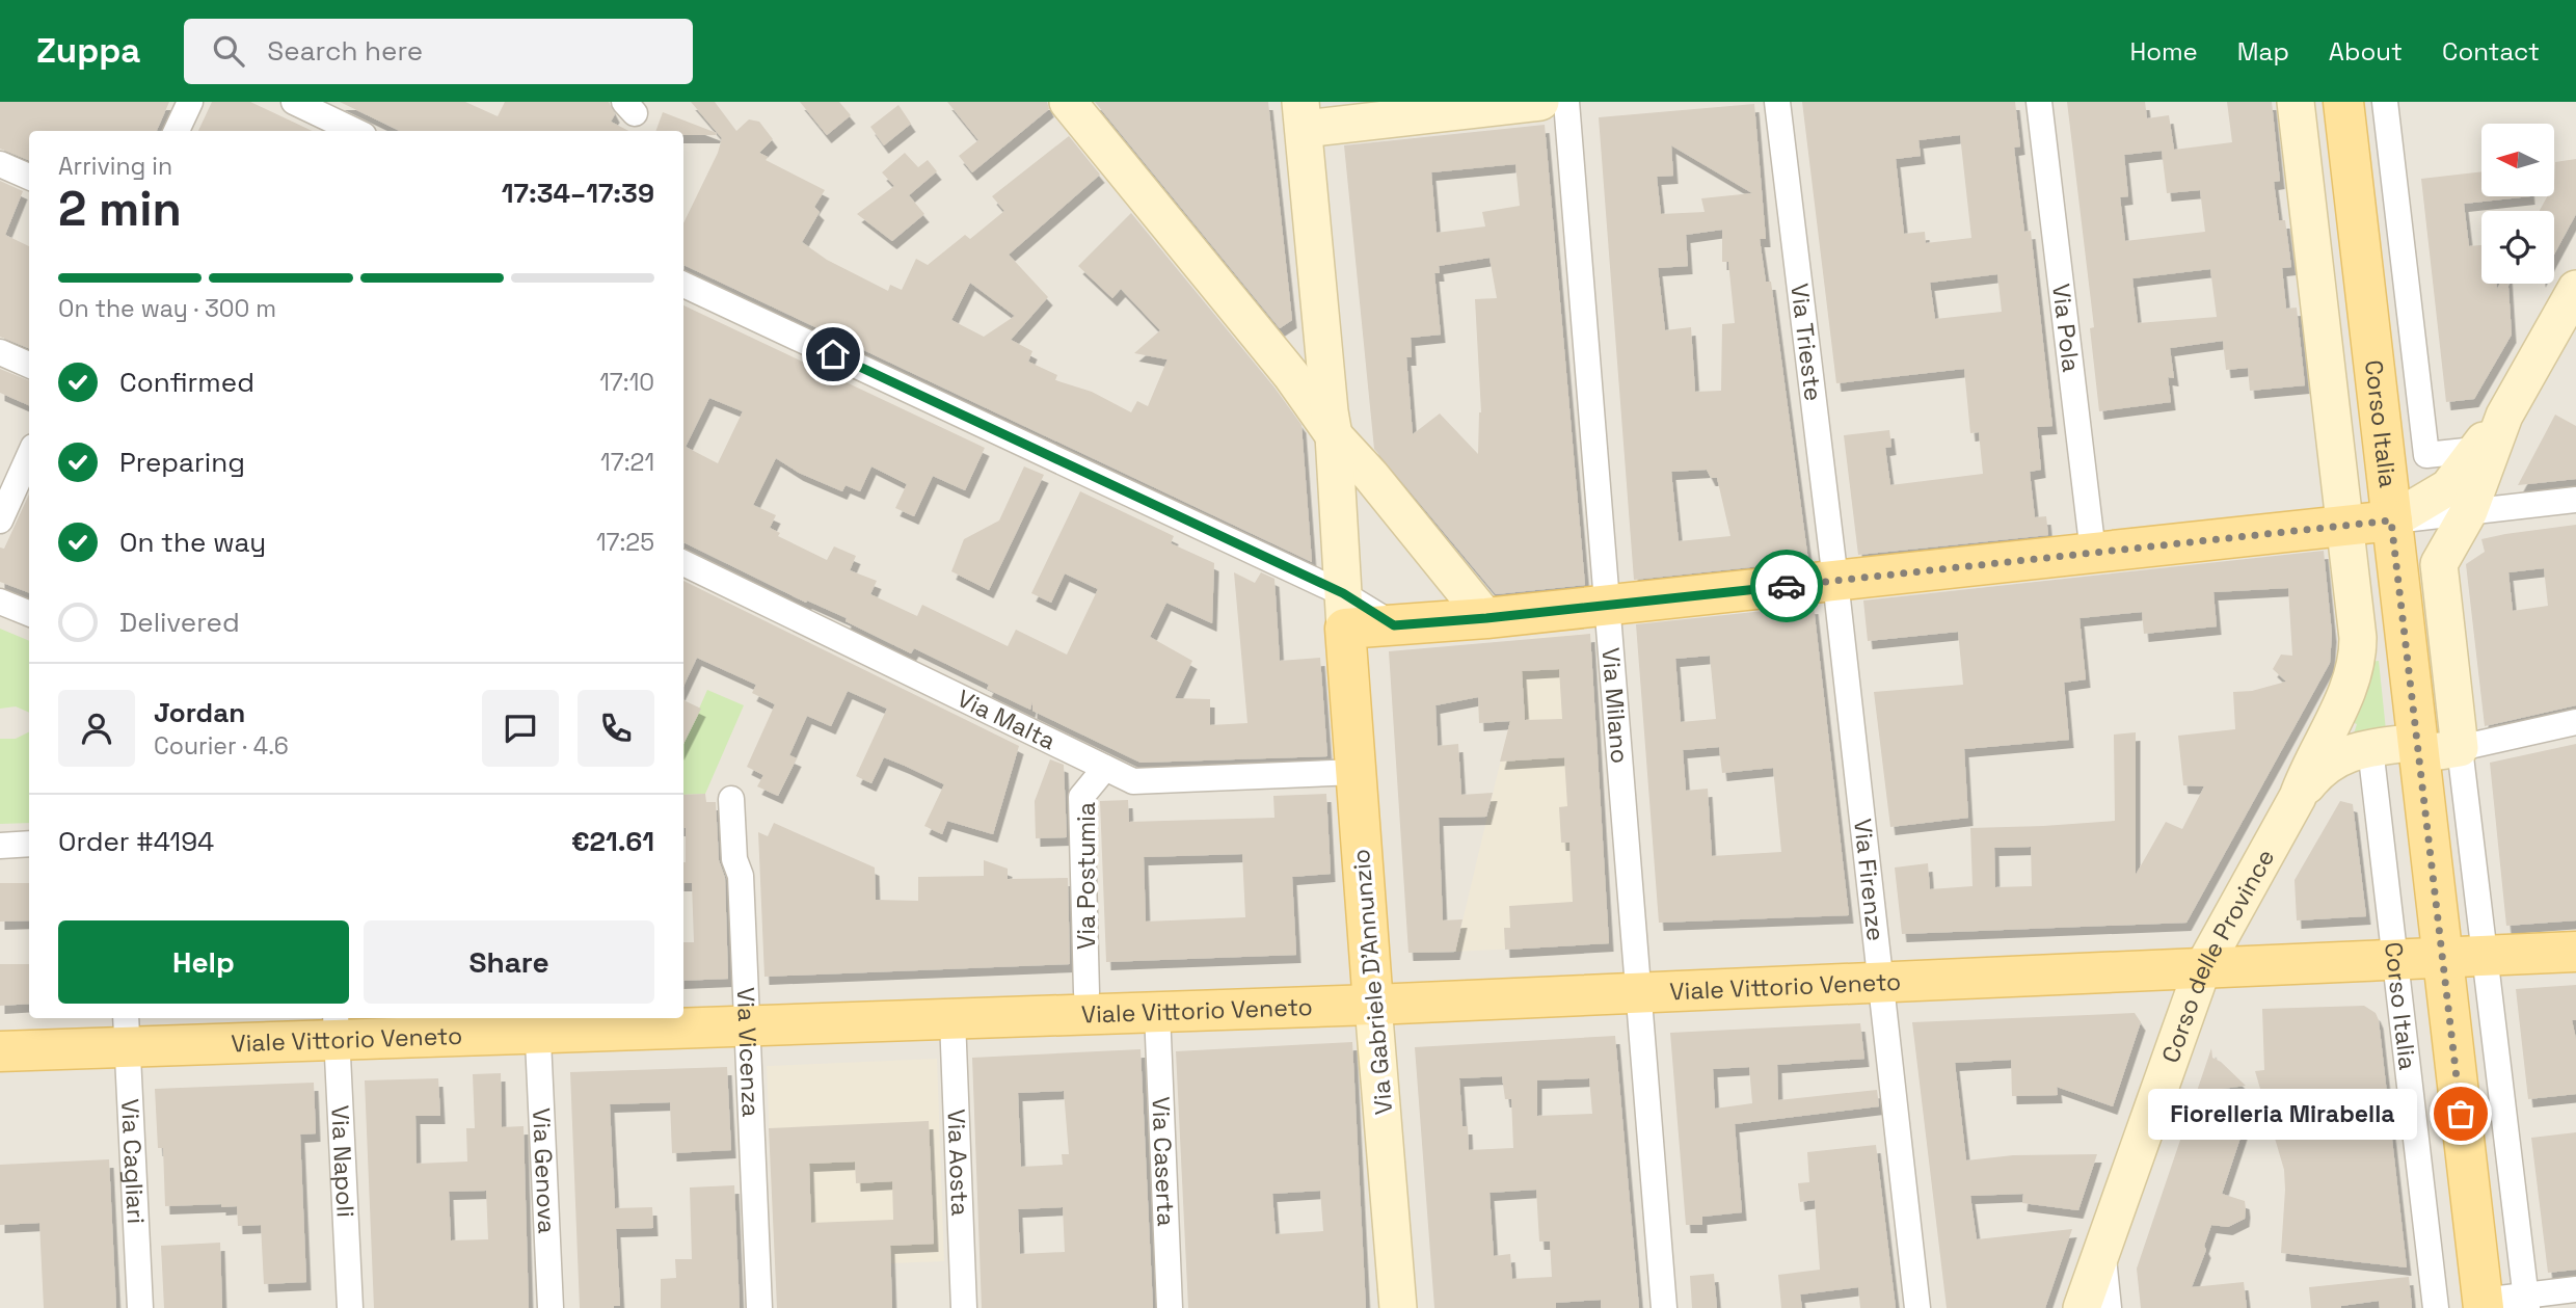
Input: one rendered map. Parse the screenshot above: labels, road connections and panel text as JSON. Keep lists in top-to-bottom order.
{
  "streets": {
    "main road": [
      "Corso Italia",
      "Corso delle Province",
      "Via Gabriele D'Annunzio",
      "Viale Vittorio Veneto"
    ],
    "street": [
      "Via Pola",
      "Via Trieste",
      "Via Milano",
      "Via Malta",
      "Via Postumia",
      "Via Firenze",
      "Via Vicenza",
      "Via Caserta",
      "Via Cagliari",
      "Via Napoli",
      "Via Aosta",
      "Via Genova"
    ]
  },
  "crossings": [
    ["Via Trieste", "Via Firenze"],
    ["Corso Italia", "Corso delle Province"],
    ["Corso Italia", "Viale Vittorio Veneto"],
    ["Via Milano", "Viale Vittorio Veneto"],
    ["Via Malta", "Via Postumia"],
    ["Via Malta", "Via Gabriele D'Annunzio"],
    ["Via Firenze", "Viale Vittorio Veneto"],
    ["Corso delle Province", "Viale Vittorio Veneto"],
    ["Via Gabriele D'Annunzio", "Viale Vittorio Veneto"],
    ["Viale Vittorio Veneto", "Via Vicenza"],
    ["Viale Vittorio Veneto", "Via Caserta"],
    ["Viale Vittorio Veneto", "Via Cagliari"],
    ["Viale Vittorio Veneto", "Via Napoli"],
    ["Viale Vittorio Veneto", "Via Aosta"],
    ["Viale Vittorio Veneto", "Via Genova"]
  ],
  "places": ["Fiorelleria Mirabella"],
  "north": "left",
  "page": {
    "header": "Zuppa",
    "search": "Search here",
    "nav": [
      "Home",
      "Map",
      "About",
      "Contact"
    ],
    "heading": ["2 min", "Arriving in", "17:34–17:39"],
    "panel": [
      "Jordan",
      "Courier · 4.6",
      "Order #4194",
      "€21.61"
    ],
    "bar": "On the way · 300 m",
    "list": [
      ["Confirmed", "17:10"],
      ["Preparing", "17:21"],
      ["On the way", "17:25"],
      "Delivered"
    ],
    "buttons": ["Help", "Share"],
    "bubble": "Fiorelleria Mirabella"
  }
}
